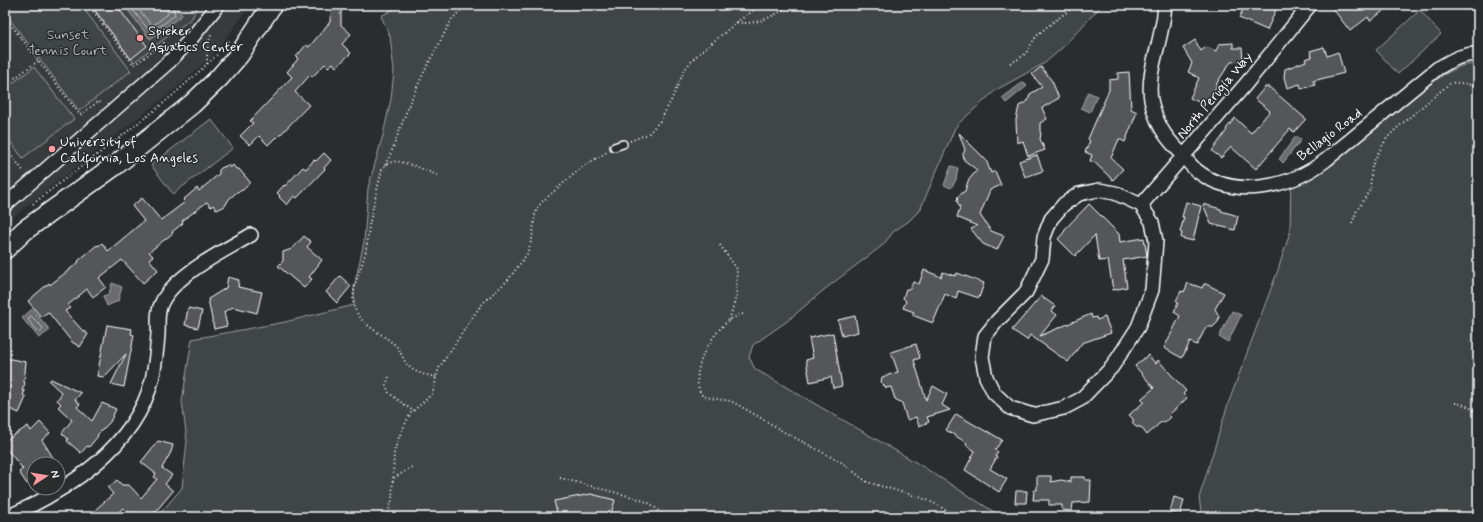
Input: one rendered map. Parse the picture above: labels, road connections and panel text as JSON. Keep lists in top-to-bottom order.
{
  "streets": {
    "street": ["North Perugia Way", "Bellagio Road"]
  },
  "crossings": [
    ["North Perugia Way", "Bellagio Road"]
  ],
  "parks": ["Sunset Tennis Court"],
  "places": ["Spieker Aquatics Center", "University of California, Los Angeles"],
  "north": "right"
}
